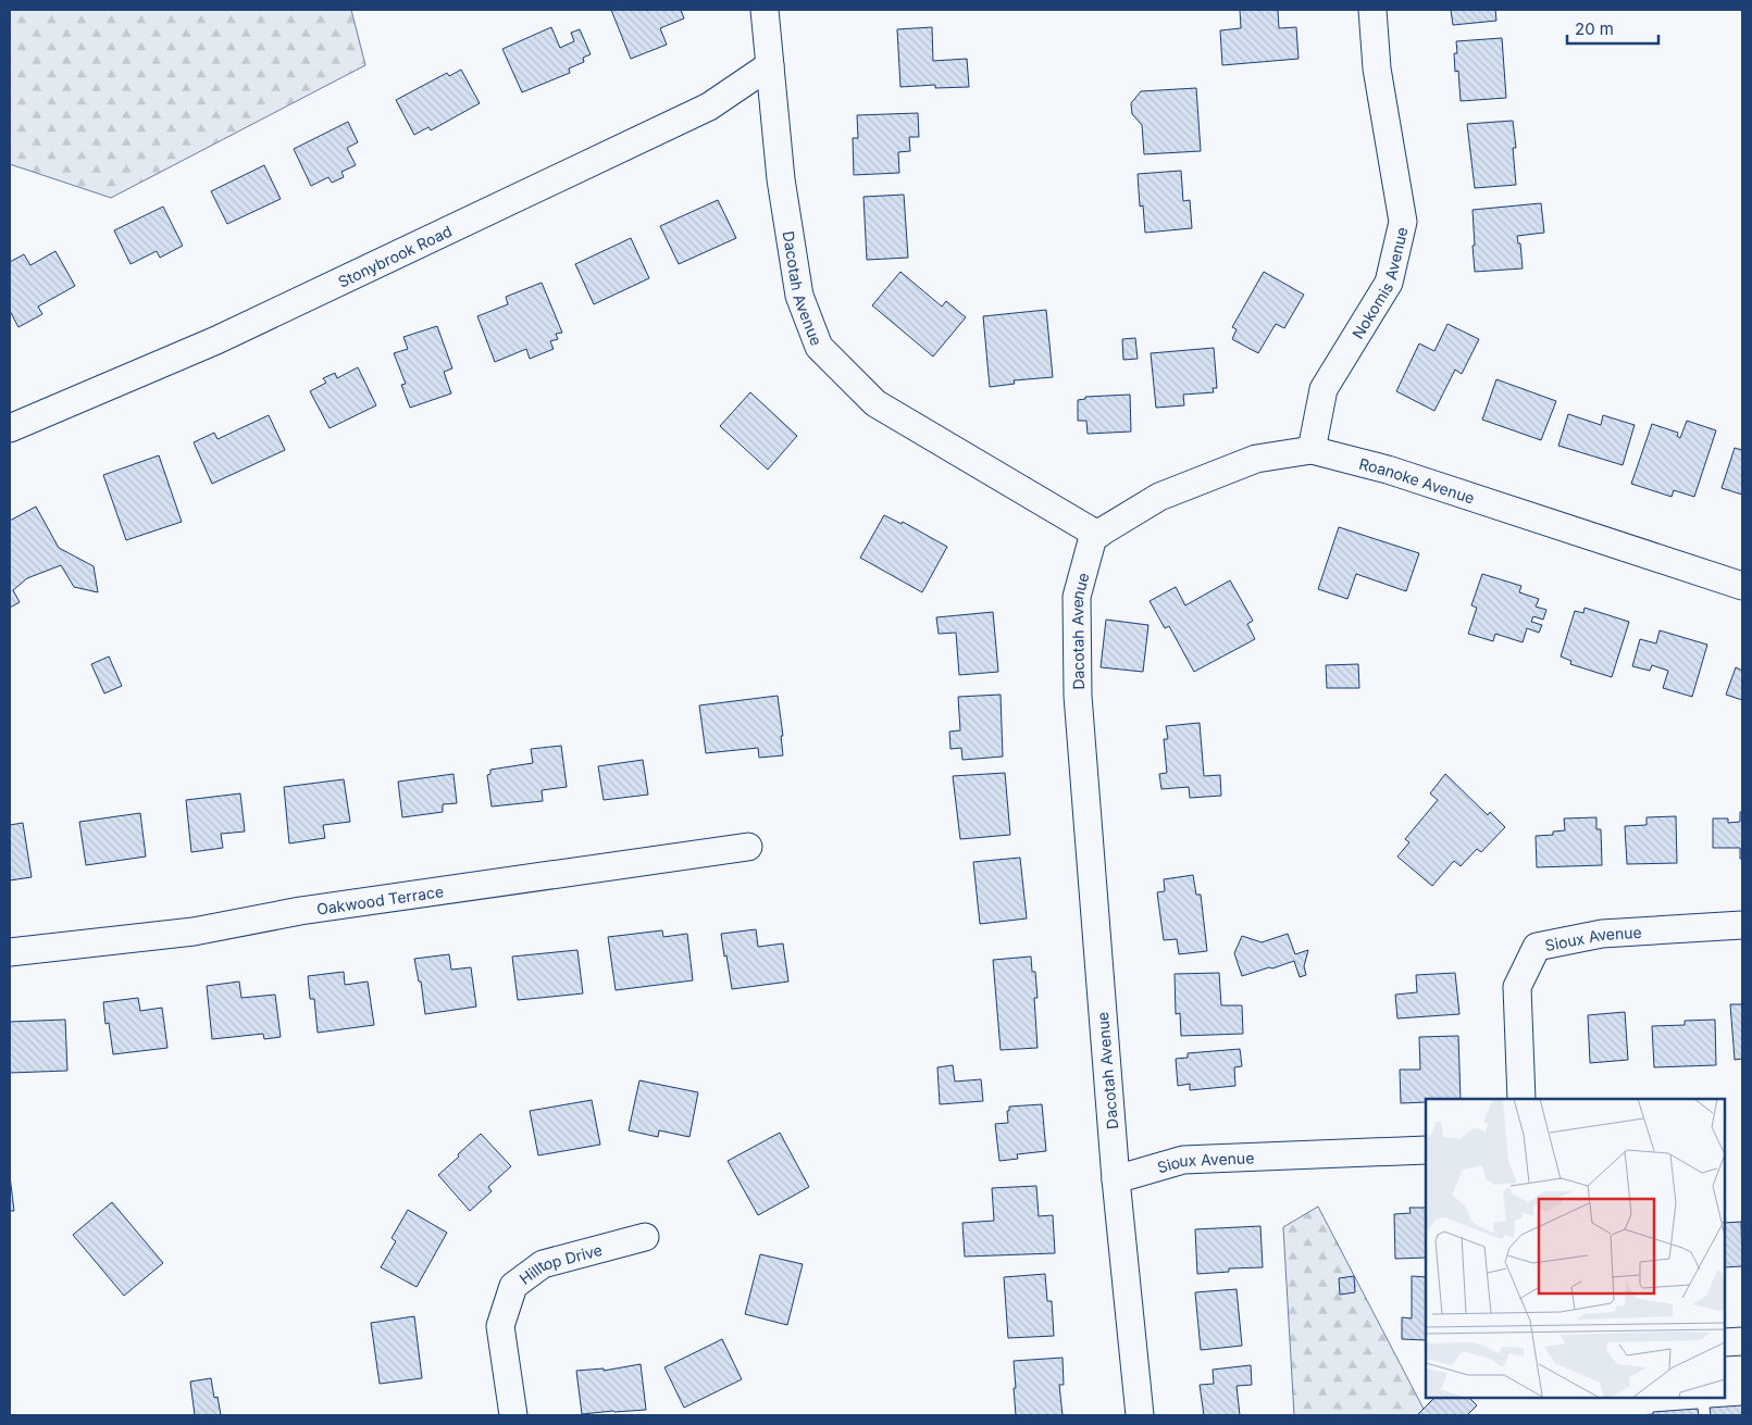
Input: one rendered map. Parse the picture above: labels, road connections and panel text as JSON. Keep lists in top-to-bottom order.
{
  "streets": {
    "street": [
      "Stonybrook Road",
      "Nokomis Avenue",
      "Dacotah Avenue",
      "Roanoke Avenue",
      "Oakwood Terrace",
      "Sioux Avenue",
      "Hilltop Drive"
    ]
  },
  "crossings": [
    ["Stonybrook Road", "Dacotah Avenue"],
    ["Nokomis Avenue", "Roanoke Avenue"],
    ["Dacotah Avenue", "Roanoke Avenue"],
    ["Dacotah Avenue", "Sioux Avenue"]
  ],
  "scale_bar": "20 m"
}
